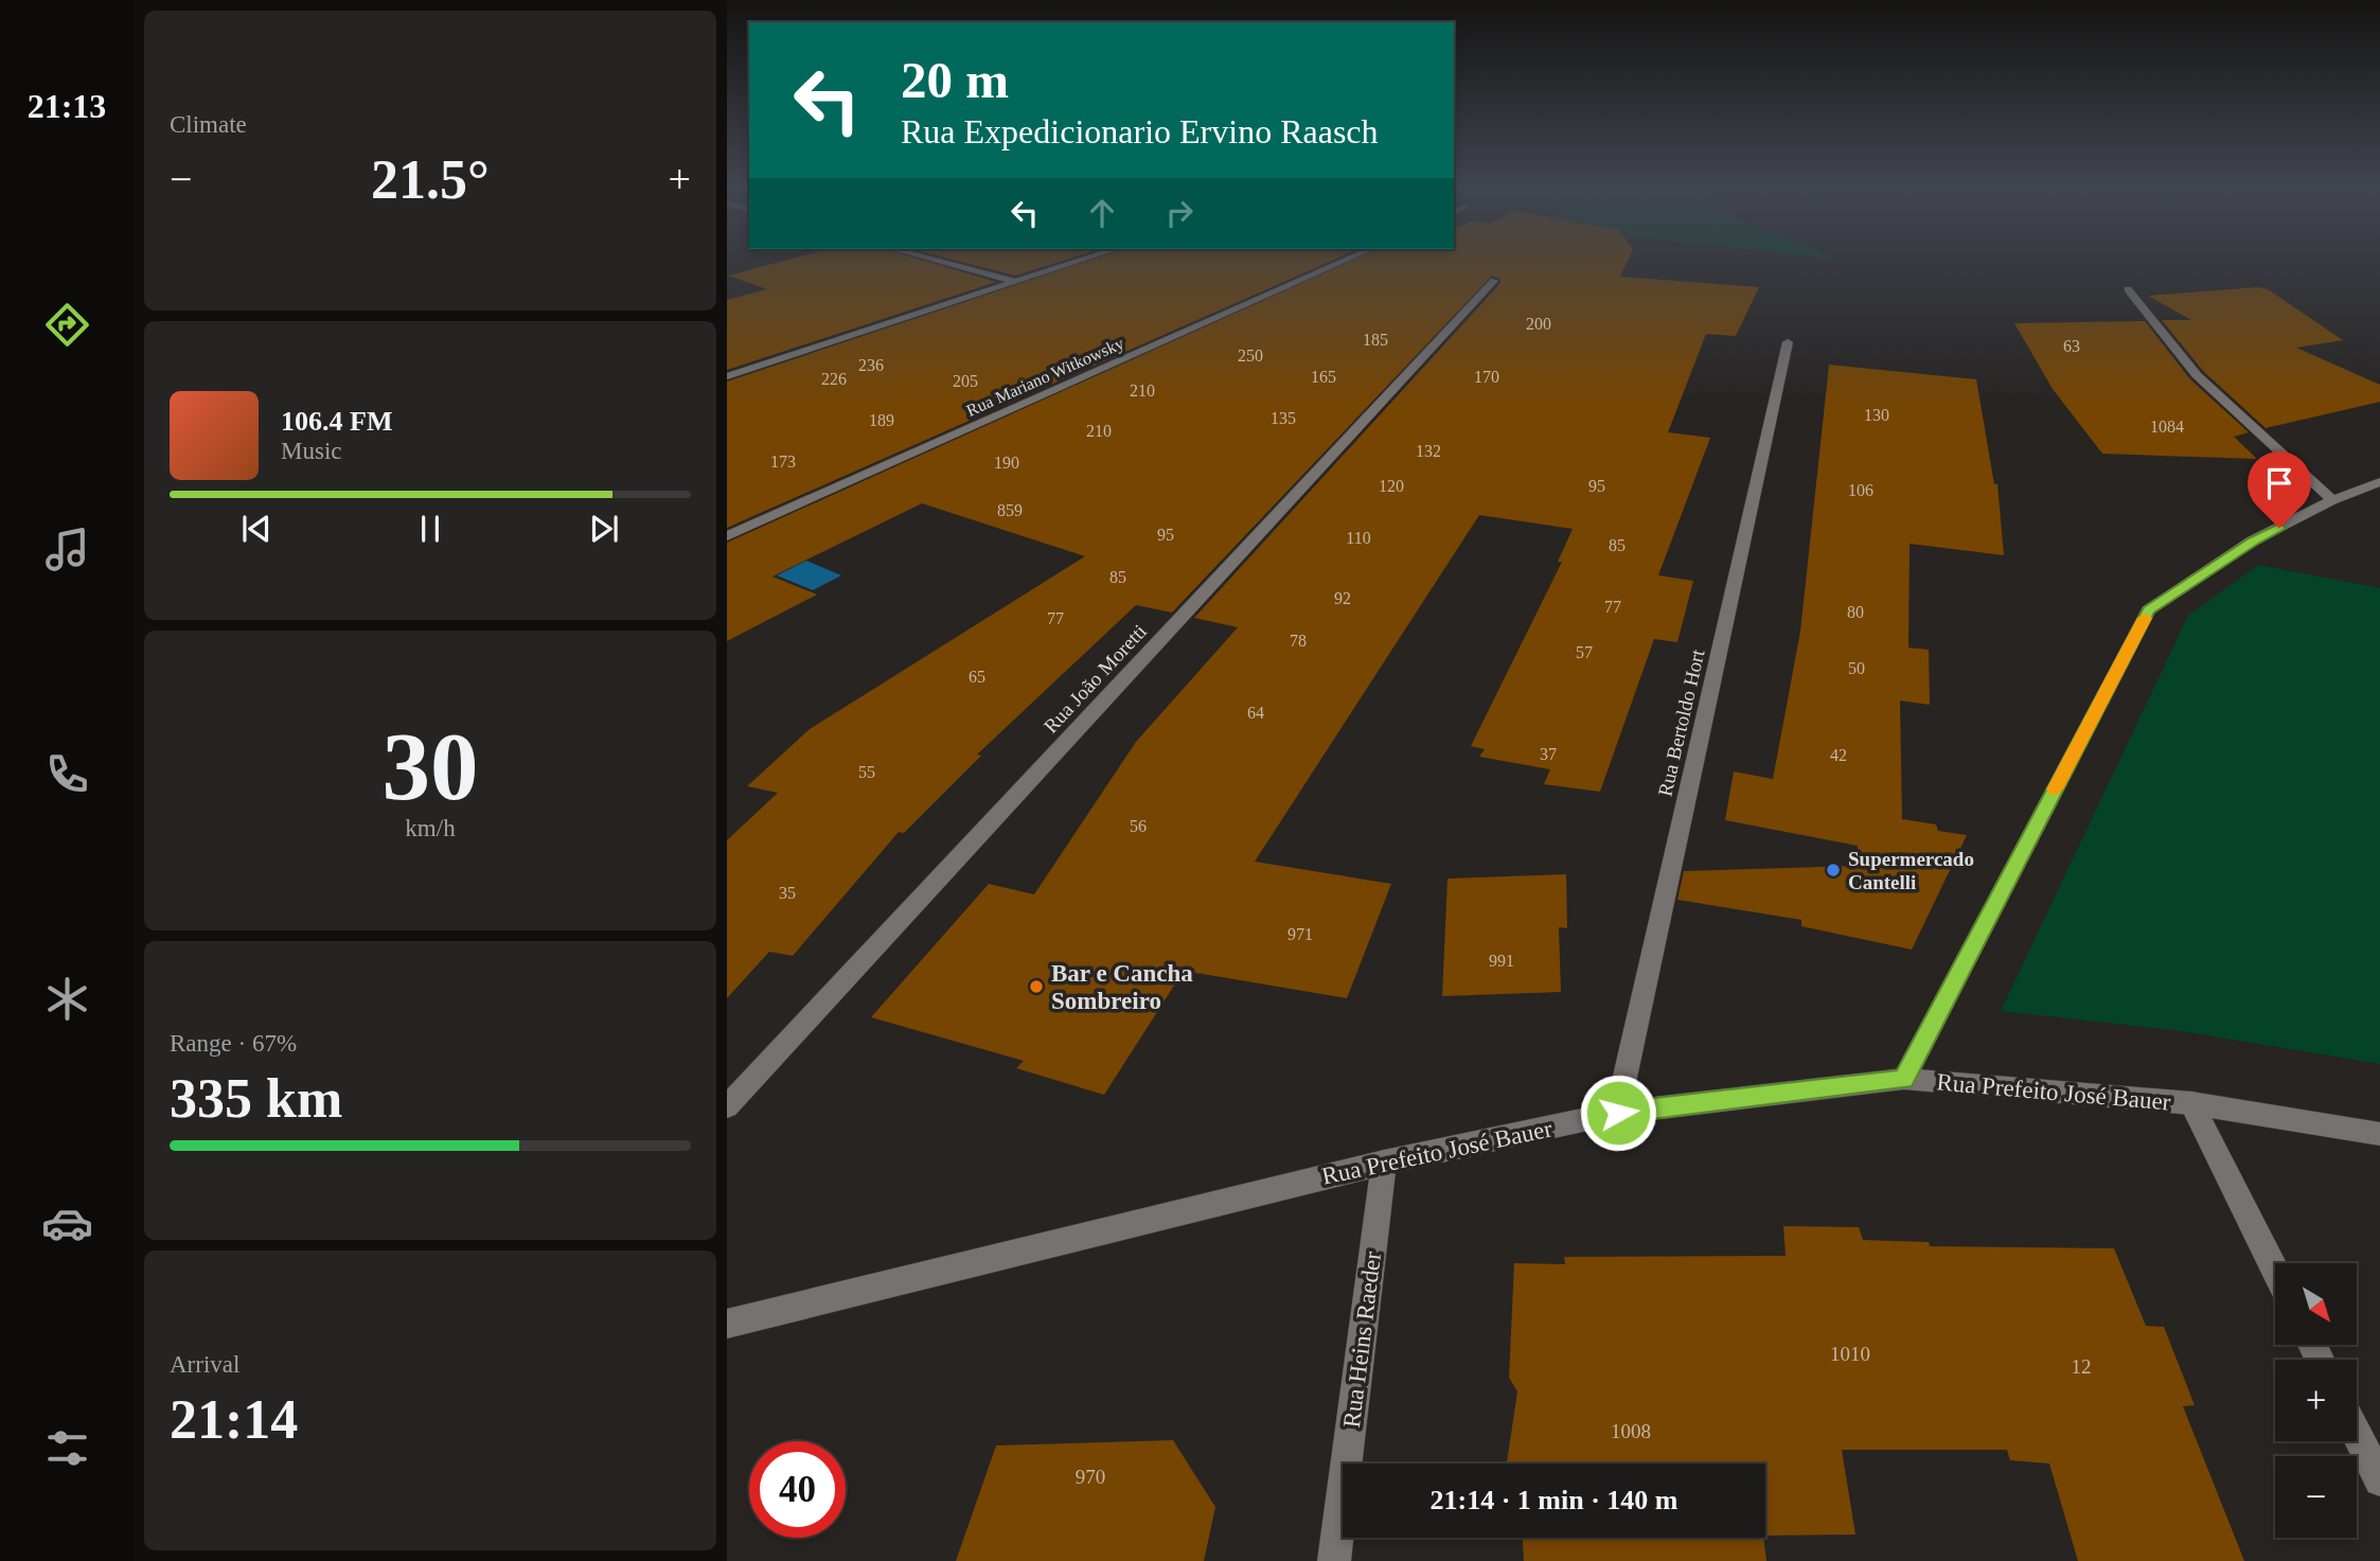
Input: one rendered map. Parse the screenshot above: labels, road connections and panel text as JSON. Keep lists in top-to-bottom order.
{
  "streets": {
    "street": [
      "Rua Mariano Witkowsky",
      "Rua João Moretti",
      "Rua Bertoldo Hort",
      "Rua Prefeito José Bauer",
      "Rua Heins Raeder"
    ]
  },
  "crossings": [
    ["Rua Bertoldo Hort", "Rua Prefeito José Bauer"],
    ["Rua Prefeito José Bauer", "Rua Heins Raeder"]
  ],
  "places": ["Supermercado Cantelli", "Bar e Cancha Sombreiro"],
  "house_numbers": [
    "200",
    "185",
    "63",
    "250",
    "236",
    "165",
    "170",
    "226",
    "205",
    "210",
    "130",
    "135",
    "189",
    "1084",
    "210",
    "132",
    "173",
    "190",
    "120",
    "95",
    "106",
    "859",
    "95",
    "110",
    "85",
    "85",
    "92",
    "77",
    "80",
    "77",
    "78",
    "57",
    "50",
    "65",
    "64",
    "37",
    "42",
    "55",
    "56",
    "35",
    "971",
    "991",
    "1010",
    "12",
    "1008",
    "970"
  ],
  "north": "bottom right",
  "page": {
    "tabs": "21:13",
    "tile": [
      "Climate",
      ["30", "km/h"],
      ["Range · 67%", "335 km"],
      ["Arrival", "21:14"]
    ],
    "turn": ["20 m", "Rua Expedicionario Ervino Raasch"],
    "heat": ["−", "21.5°", "+"],
    "song": ["106.4 FM", "Music"],
    "map_buttons": ["+", "−"],
    "limit": "40",
    "trip": "21:14 · 1 min · 140 m"
  }
}
